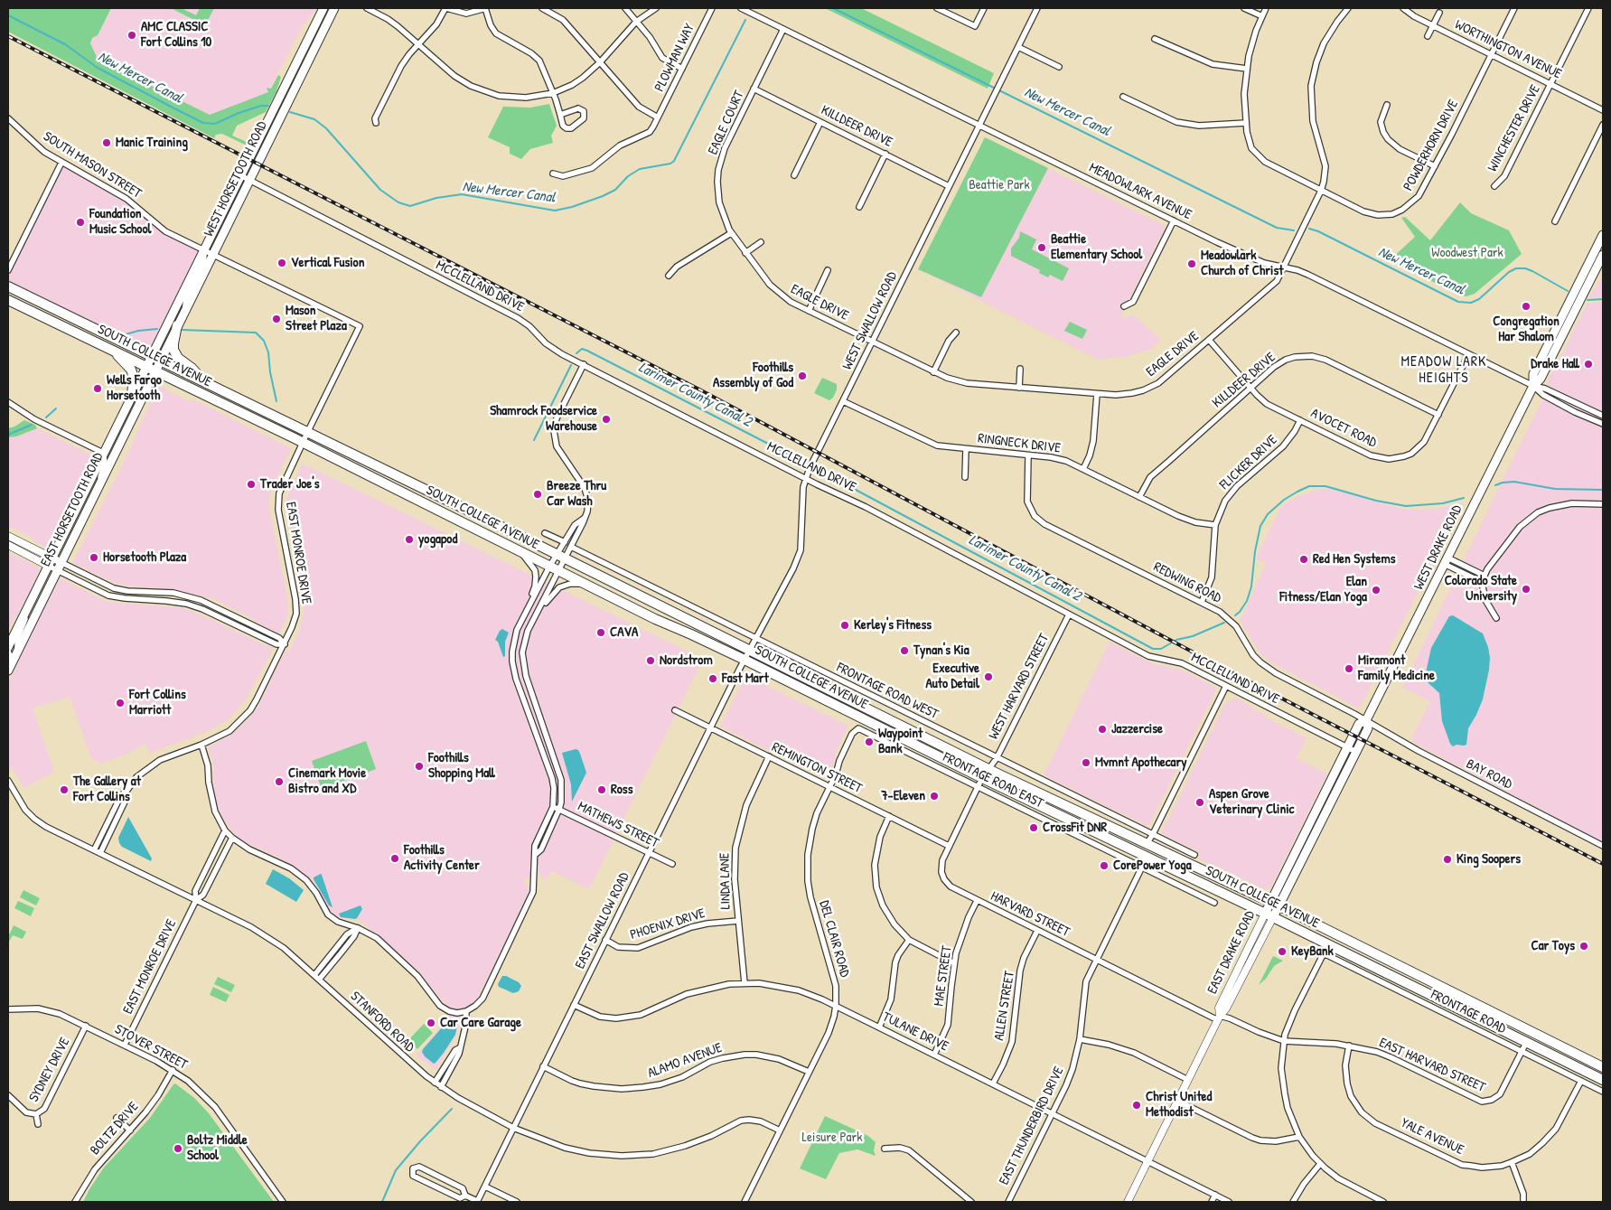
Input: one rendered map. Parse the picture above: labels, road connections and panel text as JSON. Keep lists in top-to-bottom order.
{
  "streets": {
    "highway": ["SOUTH COLLEGE AVENUE"],
    "main road": [
      "WEST HORSETOOTH ROAD",
      "EAST HORSETOOTH ROAD",
      "WEST DRAKE ROAD",
      "EAST DRAKE ROAD"
    ],
    "street": [
      "WORTHINGTON AVENUE",
      "PLOWMAN WAY",
      "EAGLE COURT",
      "KILLDEER DRIVE",
      "WINCHESTER DRIVE",
      "POWDERHORN DRIVE",
      "SOUTH MASON STREET",
      "MEADOWLARK AVENUE",
      "MCCLELLAND DRIVE",
      "EAGLE DRIVE",
      "WEST SWALLOW ROAD",
      "AVOCET ROAD",
      "RINGNECK DRIVE",
      "FLICKER DRIVE",
      "EAST MONROE DRIVE",
      "REDWING ROAD",
      "WEST HARVARD STREET",
      "FRONTAGE ROAD WEST",
      "REMINGTON STREET",
      "BAY ROAD",
      "FRONTAGE ROAD EAST",
      "MATHEWS STREET",
      "LINDA LANE",
      "HARVARD STREET",
      "EAST SWALLOW ROAD",
      "PHOENIX DRIVE",
      "DEL CLAIR ROAD",
      "MAE STREET",
      "ALLEN STREET",
      "STANFORD ROAD",
      "TULANE DRIVE",
      "STOVER STREET",
      "ALAMO AVENUE",
      "EAST HARVARD STREET",
      "SYDNEY DRIVE",
      "EAST THUNDERBIRD DRIVE",
      "BOLTZ DRIVE",
      "YALE AVENUE"
    ]
  },
  "crossings": [
    ["WORTHINGTON AVENUE", "WINCHESTER DRIVE"],
    ["WORTHINGTON AVENUE", "POWDERHORN DRIVE"],
    ["EAGLE COURT", "KILLDEER DRIVE"],
    ["EAGLE COURT", "MEADOWLARK AVENUE"],
    ["EAGLE COURT", "EAGLE DRIVE"],
    ["KILLDEER DRIVE", "WEST SWALLOW ROAD"],
    ["KILLDEER DRIVE", "AVOCET ROAD"],
    ["KILLDEER DRIVE", "RINGNECK DRIVE"],
    ["POWDERHORN DRIVE", "EAGLE DRIVE"],
    ["SOUTH MASON STREET", "WEST HORSETOOTH ROAD"],
    ["SOUTH MASON STREET", "EAST MONROE DRIVE"],
    ["WEST HORSETOOTH ROAD", "MCCLELLAND DRIVE"],
    ["WEST HORSETOOTH ROAD", "SOUTH COLLEGE AVENUE"],
    ["WEST HORSETOOTH ROAD", "EAST HORSETOOTH ROAD"],
    ["MEADOWLARK AVENUE", "EAGLE DRIVE"],
    ["MEADOWLARK AVENUE", "WEST SWALLOW ROAD"],
    ["MEADOWLARK AVENUE", "AVOCET ROAD"],
    ["MEADOWLARK AVENUE", "WEST DRAKE ROAD"],
    ["MCCLELLAND DRIVE", "WEST SWALLOW ROAD"],
    ["MCCLELLAND DRIVE", "WEST DRAKE ROAD"],
    ["MCCLELLAND DRIVE", "WEST HARVARD STREET"],
    ["EAGLE DRIVE", "WEST SWALLOW ROAD"],
    ["EAGLE DRIVE", "AVOCET ROAD"],
    ["WEST SWALLOW ROAD", "SOUTH COLLEGE AVENUE"],
    ["WEST SWALLOW ROAD", "RINGNECK DRIVE"],
    ["WEST SWALLOW ROAD", "FRONTAGE ROAD WEST"],
    ["WEST SWALLOW ROAD", "EAST SWALLOW ROAD"],
    ["SOUTH COLLEGE AVENUE", "EAST HORSETOOTH ROAD"],
    ["SOUTH COLLEGE AVENUE", "WEST DRAKE ROAD"],
    ["SOUTH COLLEGE AVENUE", "EAST MONROE DRIVE"],
    ["SOUTH COLLEGE AVENUE", "WEST HARVARD STREET"],
    ["SOUTH COLLEGE AVENUE", "FRONTAGE ROAD EAST"],
    ["SOUTH COLLEGE AVENUE", "HARVARD STREET"],
    ["SOUTH COLLEGE AVENUE", "EAST SWALLOW ROAD"],
    ["SOUTH COLLEGE AVENUE", "EAST DRAKE ROAD"],
    ["SOUTH COLLEGE AVENUE", "EAST HARVARD STREET"],
    ["SOUTH COLLEGE AVENUE", "EAST THUNDERBIRD DRIVE"],
    ["AVOCET ROAD", "FLICKER DRIVE"],
    ["RINGNECK DRIVE", "FLICKER DRIVE"],
    ["RINGNECK DRIVE", "REDWING ROAD"],
    ["FLICKER DRIVE", "REDWING ROAD"],
    ["WEST DRAKE ROAD", "REDWING ROAD"],
    ["WEST DRAKE ROAD", "BAY ROAD"],
    ["WEST DRAKE ROAD", "EAST DRAKE ROAD"],
    ["EAST MONROE DRIVE", "STANFORD ROAD"],
    ["EAST MONROE DRIVE", "STOVER STREET"],
    ["REDWING ROAD", "BAY ROAD"],
    ["WEST HARVARD STREET", "FRONTAGE ROAD WEST"],
    ["WEST HARVARD STREET", "HARVARD STREET"],
    ["REMINGTON STREET", "LINDA LANE"],
    ["REMINGTON STREET", "HARVARD STREET"],
    ["REMINGTON STREET", "EAST SWALLOW ROAD"],
    ["REMINGTON STREET", "DEL CLAIR ROAD"],
    ["FRONTAGE ROAD EAST", "HARVARD STREET"],
    ["FRONTAGE ROAD EAST", "DEL CLAIR ROAD"],
    ["FRONTAGE ROAD EAST", "EAST THUNDERBIRD DRIVE"],
    ["MATHEWS STREET", "EAST SWALLOW ROAD"],
    ["LINDA LANE", "PHOENIX DRIVE"],
    ["LINDA LANE", "TULANE DRIVE"],
    ["HARVARD STREET", "EAST DRAKE ROAD"],
    ["HARVARD STREET", "MAE STREET"],
    ["HARVARD STREET", "ALLEN STREET"],
    ["HARVARD STREET", "EAST HARVARD STREET"],
    ["HARVARD STREET", "EAST THUNDERBIRD DRIVE"],
    ["EAST SWALLOW ROAD", "PHOENIX DRIVE"],
    ["EAST SWALLOW ROAD", "STANFORD ROAD"],
    ["EAST SWALLOW ROAD", "TULANE DRIVE"],
    ["EAST SWALLOW ROAD", "ALAMO AVENUE"],
    ["DEL CLAIR ROAD", "STANFORD ROAD"],
    ["DEL CLAIR ROAD", "TULANE DRIVE"],
    ["DEL CLAIR ROAD", "ALAMO AVENUE"],
    ["EAST DRAKE ROAD", "TULANE DRIVE"],
    ["EAST DRAKE ROAD", "EAST HARVARD STREET"],
    ["MAE STREET", "TULANE DRIVE"],
    ["ALLEN STREET", "TULANE DRIVE"],
    ["TULANE DRIVE", "EAST THUNDERBIRD DRIVE"],
    ["STOVER STREET", "SYDNEY DRIVE"],
    ["STOVER STREET", "BOLTZ DRIVE"],
    ["EAST HARVARD STREET", "YALE AVENUE"]
  ],
  "districts": ["MEADOW LARK HEIGHTS"],
  "water": ["New Mercer Canal", "Larimer County Canal 2"],
  "parks": ["Beattie Park", "Woodwest Park", "Leisure Park"],
  "places": [
    "AMC CLASSIC Fort Collins 10",
    "Manic Training",
    "Foundation Music School",
    "Beattie Elementary School",
    "Vertical Fusion",
    "Meadowlark Church of Christ",
    "Congregation Har Shalom",
    "Mason Street Plaza",
    "Drake Hall",
    "Foothills Assembly of God",
    "Wells Fargo Horsetooth",
    "Shamrock Foodservice Warehouse",
    "Trader Joe's",
    "Breeze Thru Car Wash",
    "yogapod",
    "Horsetooth Plaza",
    "Red Hen Systems",
    "Colorado State University",
    "Elan Fitness/Elan Yoga",
    "Kerley's Fitness",
    "CAVA",
    "Tynan's Kia",
    "Nordstrom",
    "Miramont Family Medicine",
    "Executive Auto Detail",
    "Fast Mart",
    "Fort Collins Marriott",
    "Jazzercise",
    "Waypoint Bank",
    "Mvmnt Apothecary",
    "Foothills Shopping Mall",
    "Cinemark Movie Bistro and XD",
    "The Gallery at Fort Collins",
    "Ross",
    "7-Eleven",
    "Aspen Grove Veterinary Clinic",
    "CrossFit DNR",
    "Foothills Activity Center",
    "King Soopers",
    "CorePower Yoga",
    "Car Toys",
    "KeyBank",
    "Car Care Garage",
    "Christ United Methodist",
    "Boltz Middle School"
  ]
}
